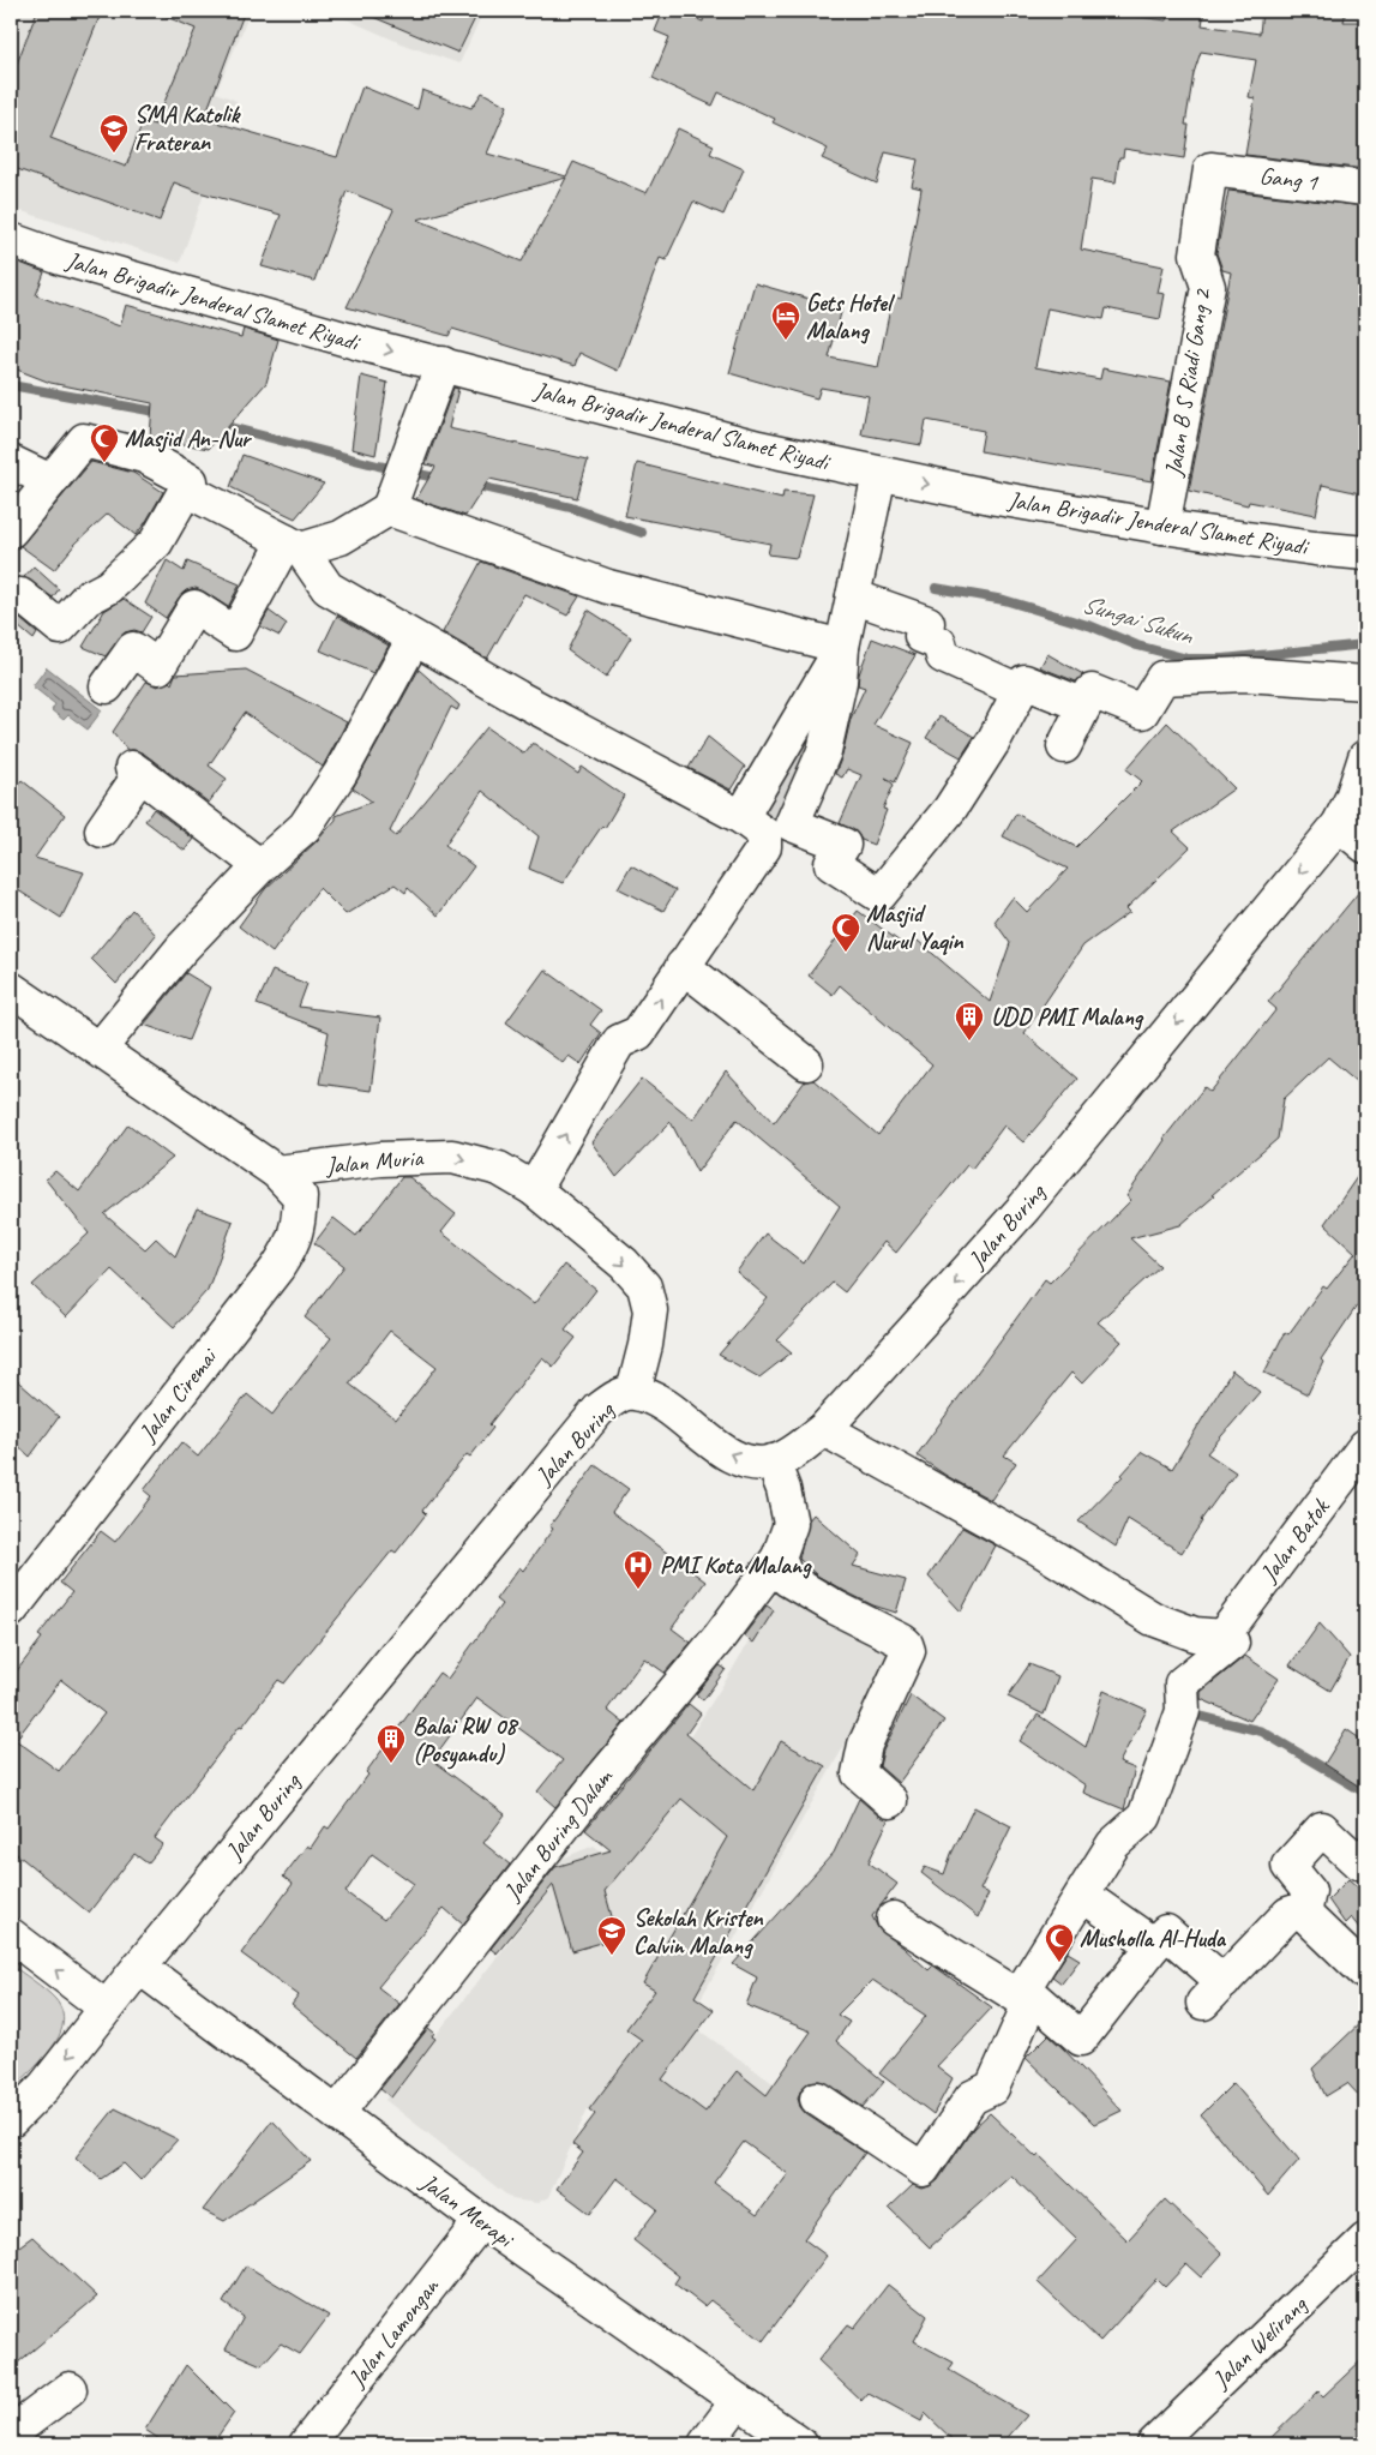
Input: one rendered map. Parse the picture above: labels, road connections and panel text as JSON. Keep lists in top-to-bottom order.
{
  "streets": {
    "street": [
      "Gang 1",
      "Jalan Brigadir Jenderal Slamet Riyadi",
      "Jalan B S Riadi Gang 2",
      "Jalan Muria",
      "Jalan Buring",
      "Jalan Ciremai",
      "Jalan Batok",
      "Jalan Buring Dalam",
      "Jalan Merapi",
      "Jalan Lamongan",
      "Jalan Welirang"
    ]
  },
  "crossings": [
    ["Gang 1", "Jalan B S Riadi Gang 2"],
    ["Jalan Brigadir Jenderal Slamet Riyadi", "Jalan B S Riadi Gang 2"],
    ["Jalan Muria", "Jalan Buring"],
    ["Jalan Muria", "Jalan Ciremai"],
    ["Jalan Buring", "Jalan Buring Dalam"],
    ["Jalan Buring", "Jalan Merapi"],
    ["Jalan Buring Dalam", "Jalan Merapi"],
    ["Jalan Merapi", "Jalan Lamongan"]
  ],
  "one_way": ["Jalan Buring"],
  "water": ["Sungai Sukun"],
  "places": {
    "school or university": ["SMA Katolik Frateran", "Sekolah Kristen Calvin Malang"],
    "hotel": ["Gets Hotel Malang"],
    "mosque": ["Masjid An-Nur", "Masjid Nurul Yaqin", "Musholla Al-Huda"],
    "building": ["UDD PMI Malang", "Balai RW 08 (Posyandu)"],
    "hospital": ["PMI Kota Malang"]
  }
}
